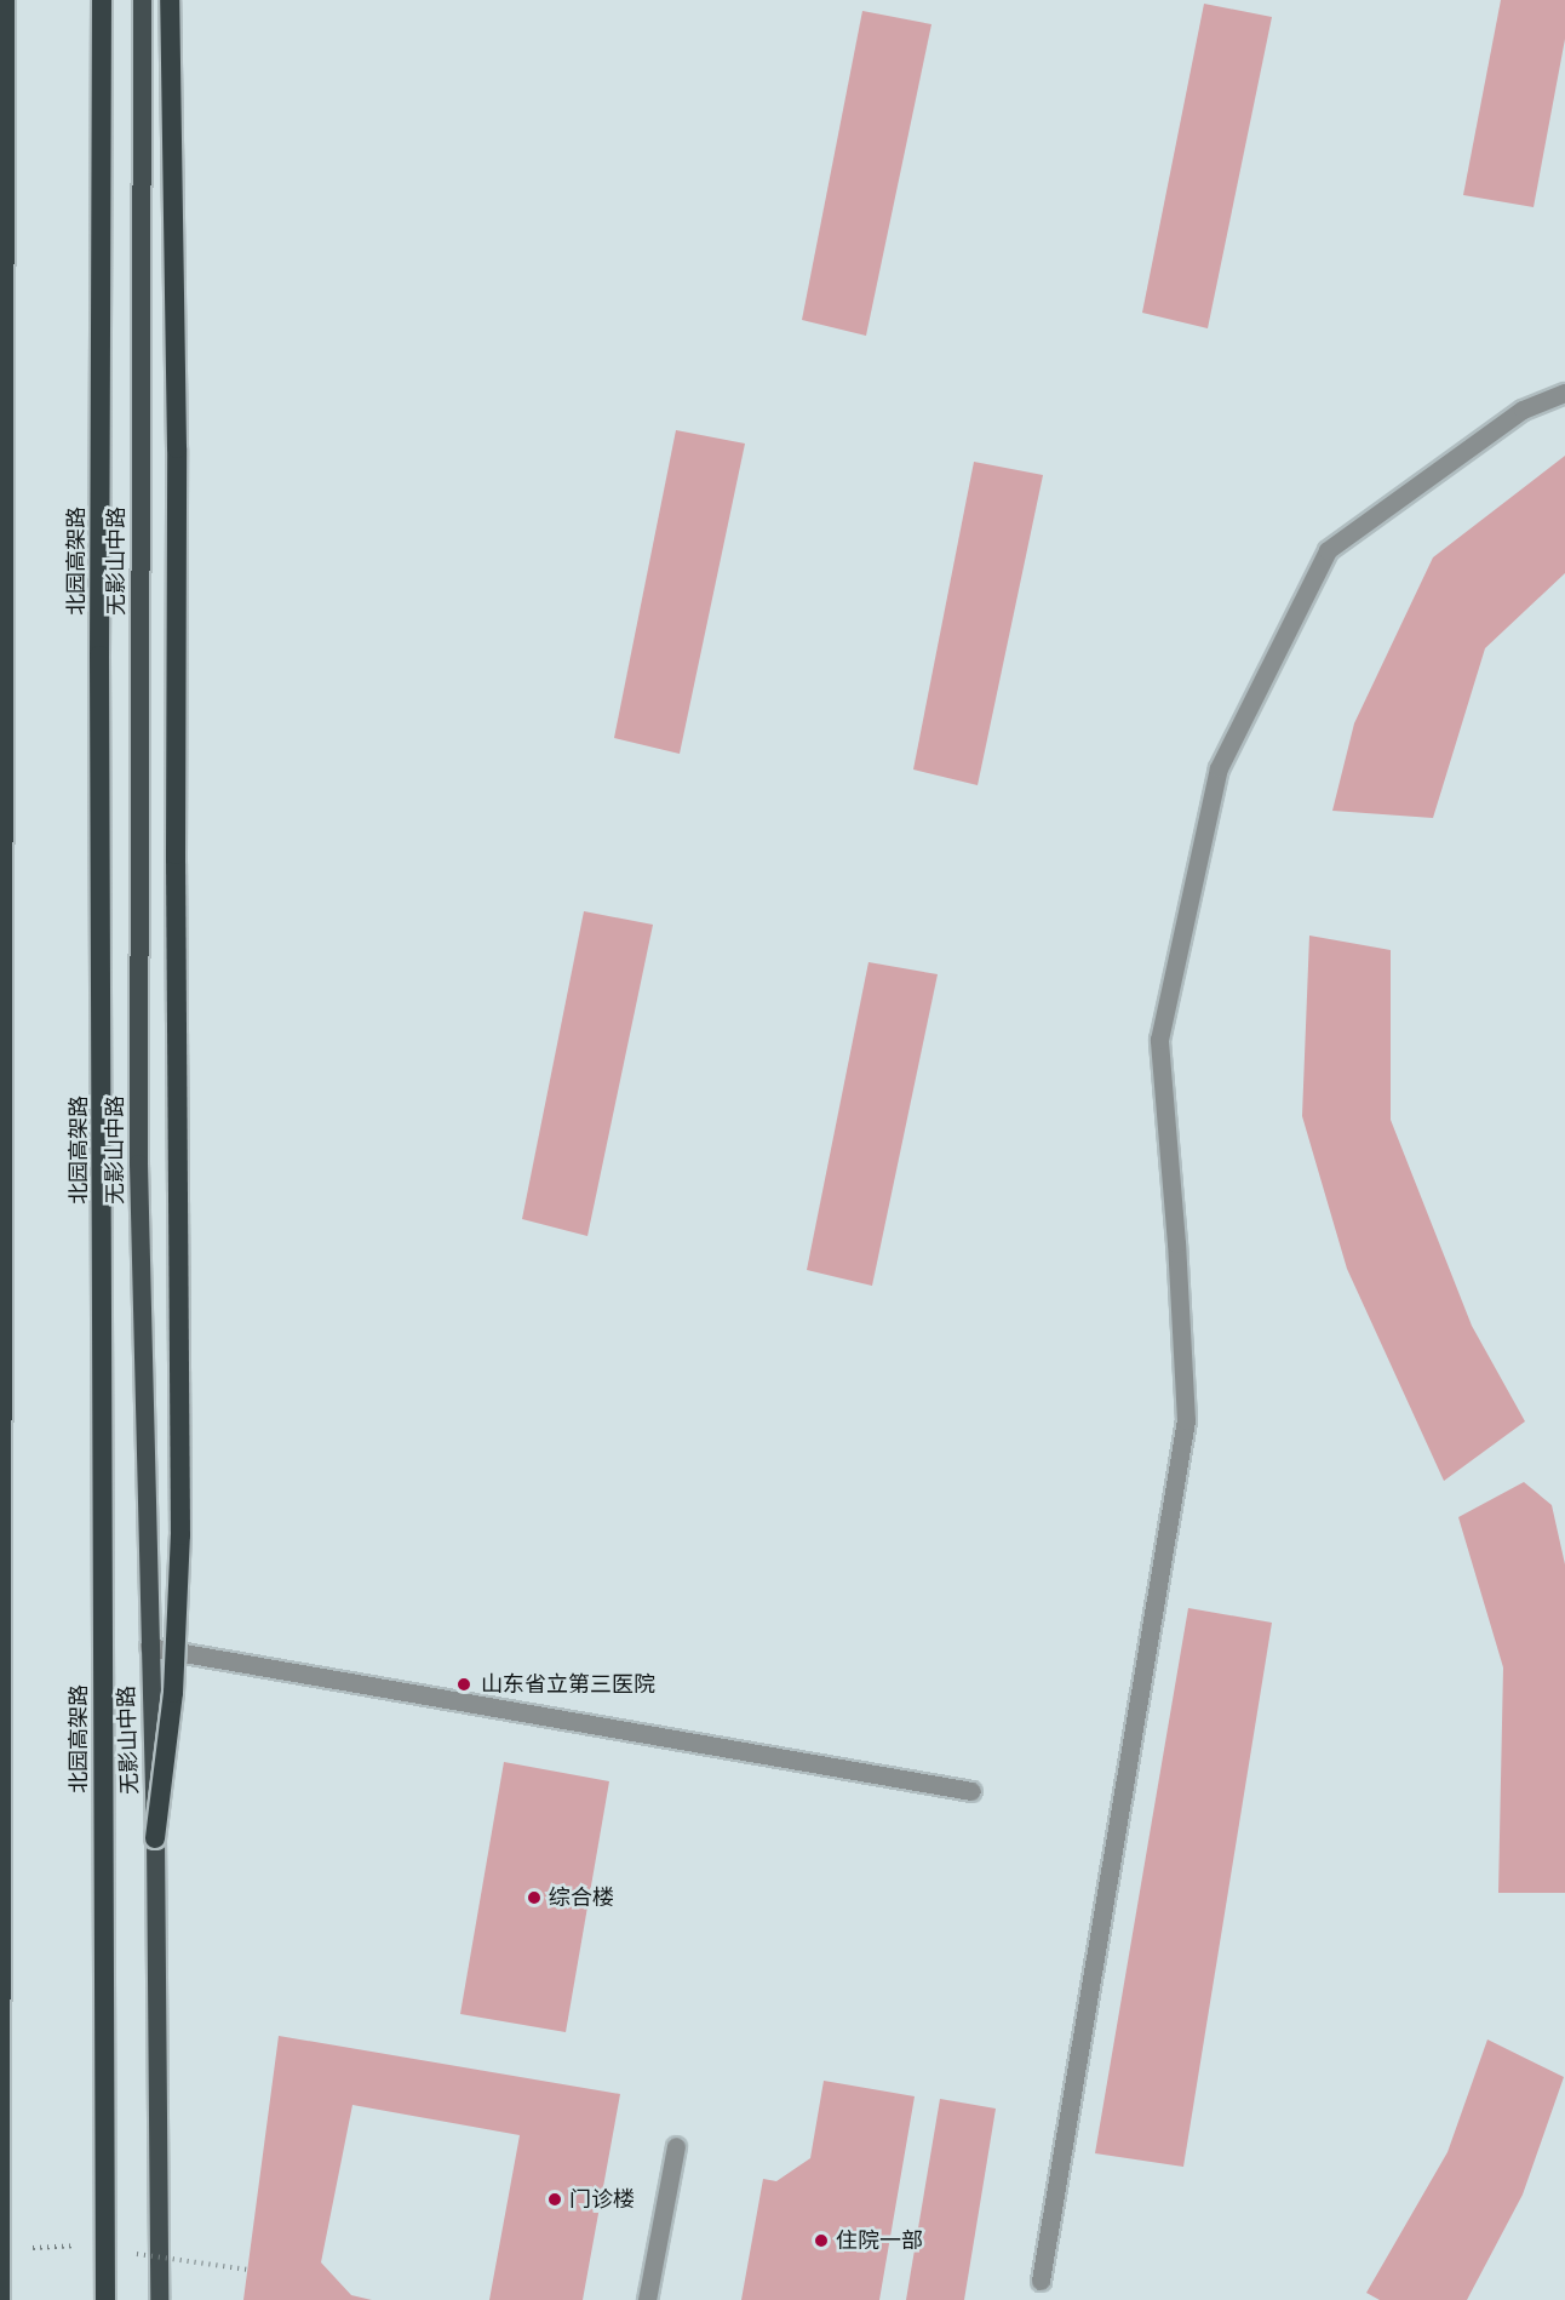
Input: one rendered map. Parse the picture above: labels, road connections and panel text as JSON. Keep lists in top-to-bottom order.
{
  "streets": {
    "highway": ["北园高架路"],
    "main road": ["无影山中路"]
  },
  "places": [
    "山东省立第三医院",
    "综合楼",
    "门诊楼",
    "住院一部"
  ]
}
